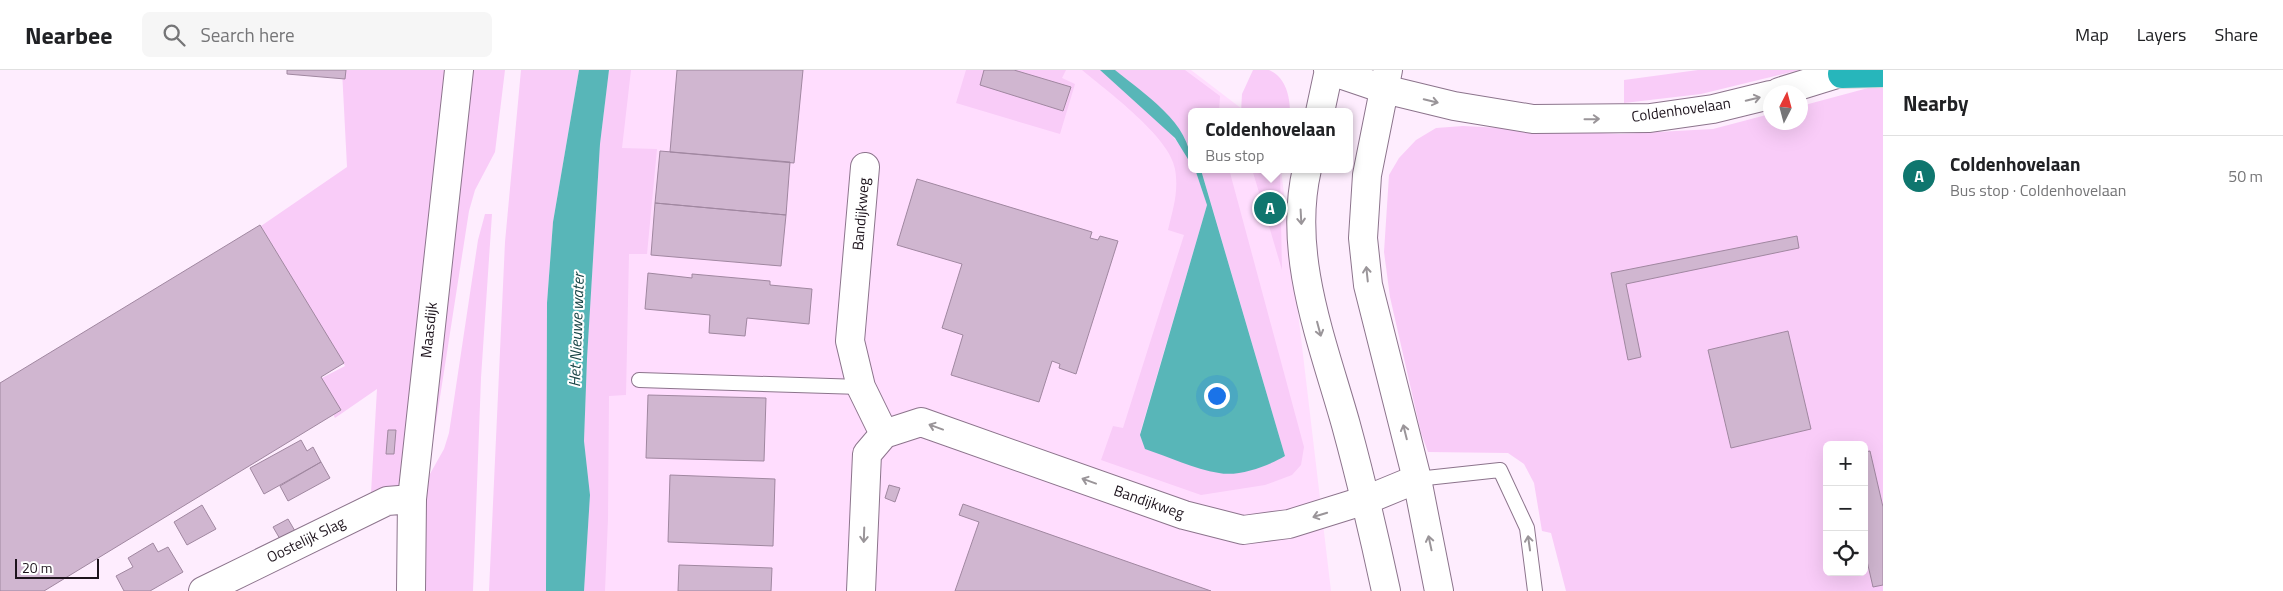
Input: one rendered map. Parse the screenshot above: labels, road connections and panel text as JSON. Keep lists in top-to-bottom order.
{
  "streets": {
    "street": [
      "Coldenhovelaan",
      "Bandijkweg",
      "Maasdijk",
      "Oostelijk Slag"
    ]
  },
  "crossings": [
    ["Maasdijk", "Oostelijk Slag"]
  ],
  "one_way": ["Coldenhovelaan", "Bandijkweg"],
  "water": ["Het Nieuwe water"],
  "scale_bar": "20 m",
  "north": "top",
  "page": {
    "header": "Nearbee",
    "search": "Search here",
    "nav": ["Map", "Layers", "Share"],
    "heading": "Nearby",
    "popup": ["Coldenhovelaan", "Bus stop"],
    "list": [
      {
        "mark": "A",
        "name": "Coldenhovelaan",
        "note": "Bus stop · Coldenhovelaan",
        "value": "50 m"
      }
    ],
    "pins": "A",
    "map_buttons": ["+", "−"],
    "scale": "20 m"
  }
}
